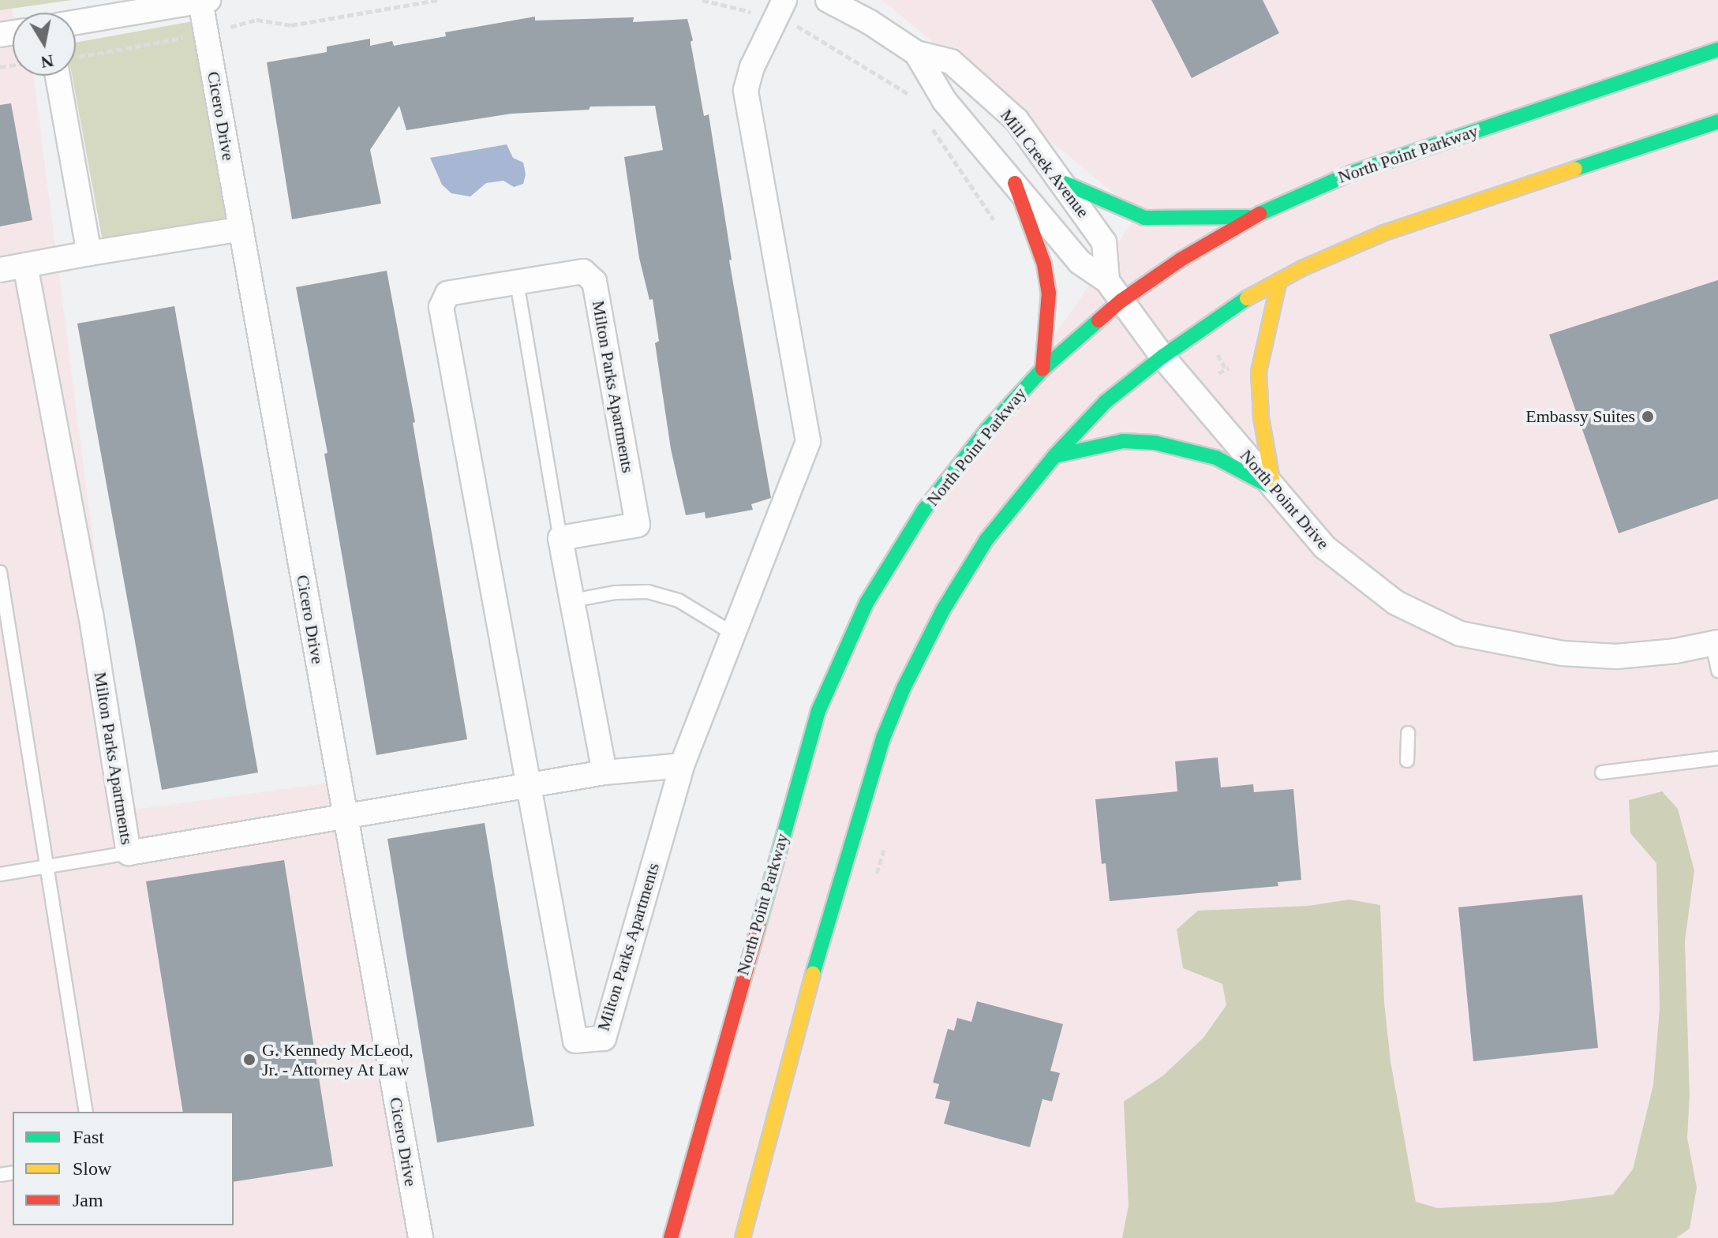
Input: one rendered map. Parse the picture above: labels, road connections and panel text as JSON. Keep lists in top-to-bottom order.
{
  "streets": {
    "street": [
      "Cicero Drive",
      "North Point Parkway",
      "Mill Creek Avenue",
      "Milton Parks Apartments",
      "North Point Drive"
    ]
  },
  "crossings": [
    ["Cicero Drive", "Milton Parks Apartments"],
    ["North Point Parkway", "Mill Creek Avenue"],
    ["North Point Parkway", "North Point Drive"],
    ["Mill Creek Avenue", "North Point Drive"]
  ],
  "places": ["Embassy Suites", "G. Kennedy McLeod, Jr. - Attorney At Law"],
  "legend": ["Fast", "Slow", "Jam"],
  "north": "bottom"
}
